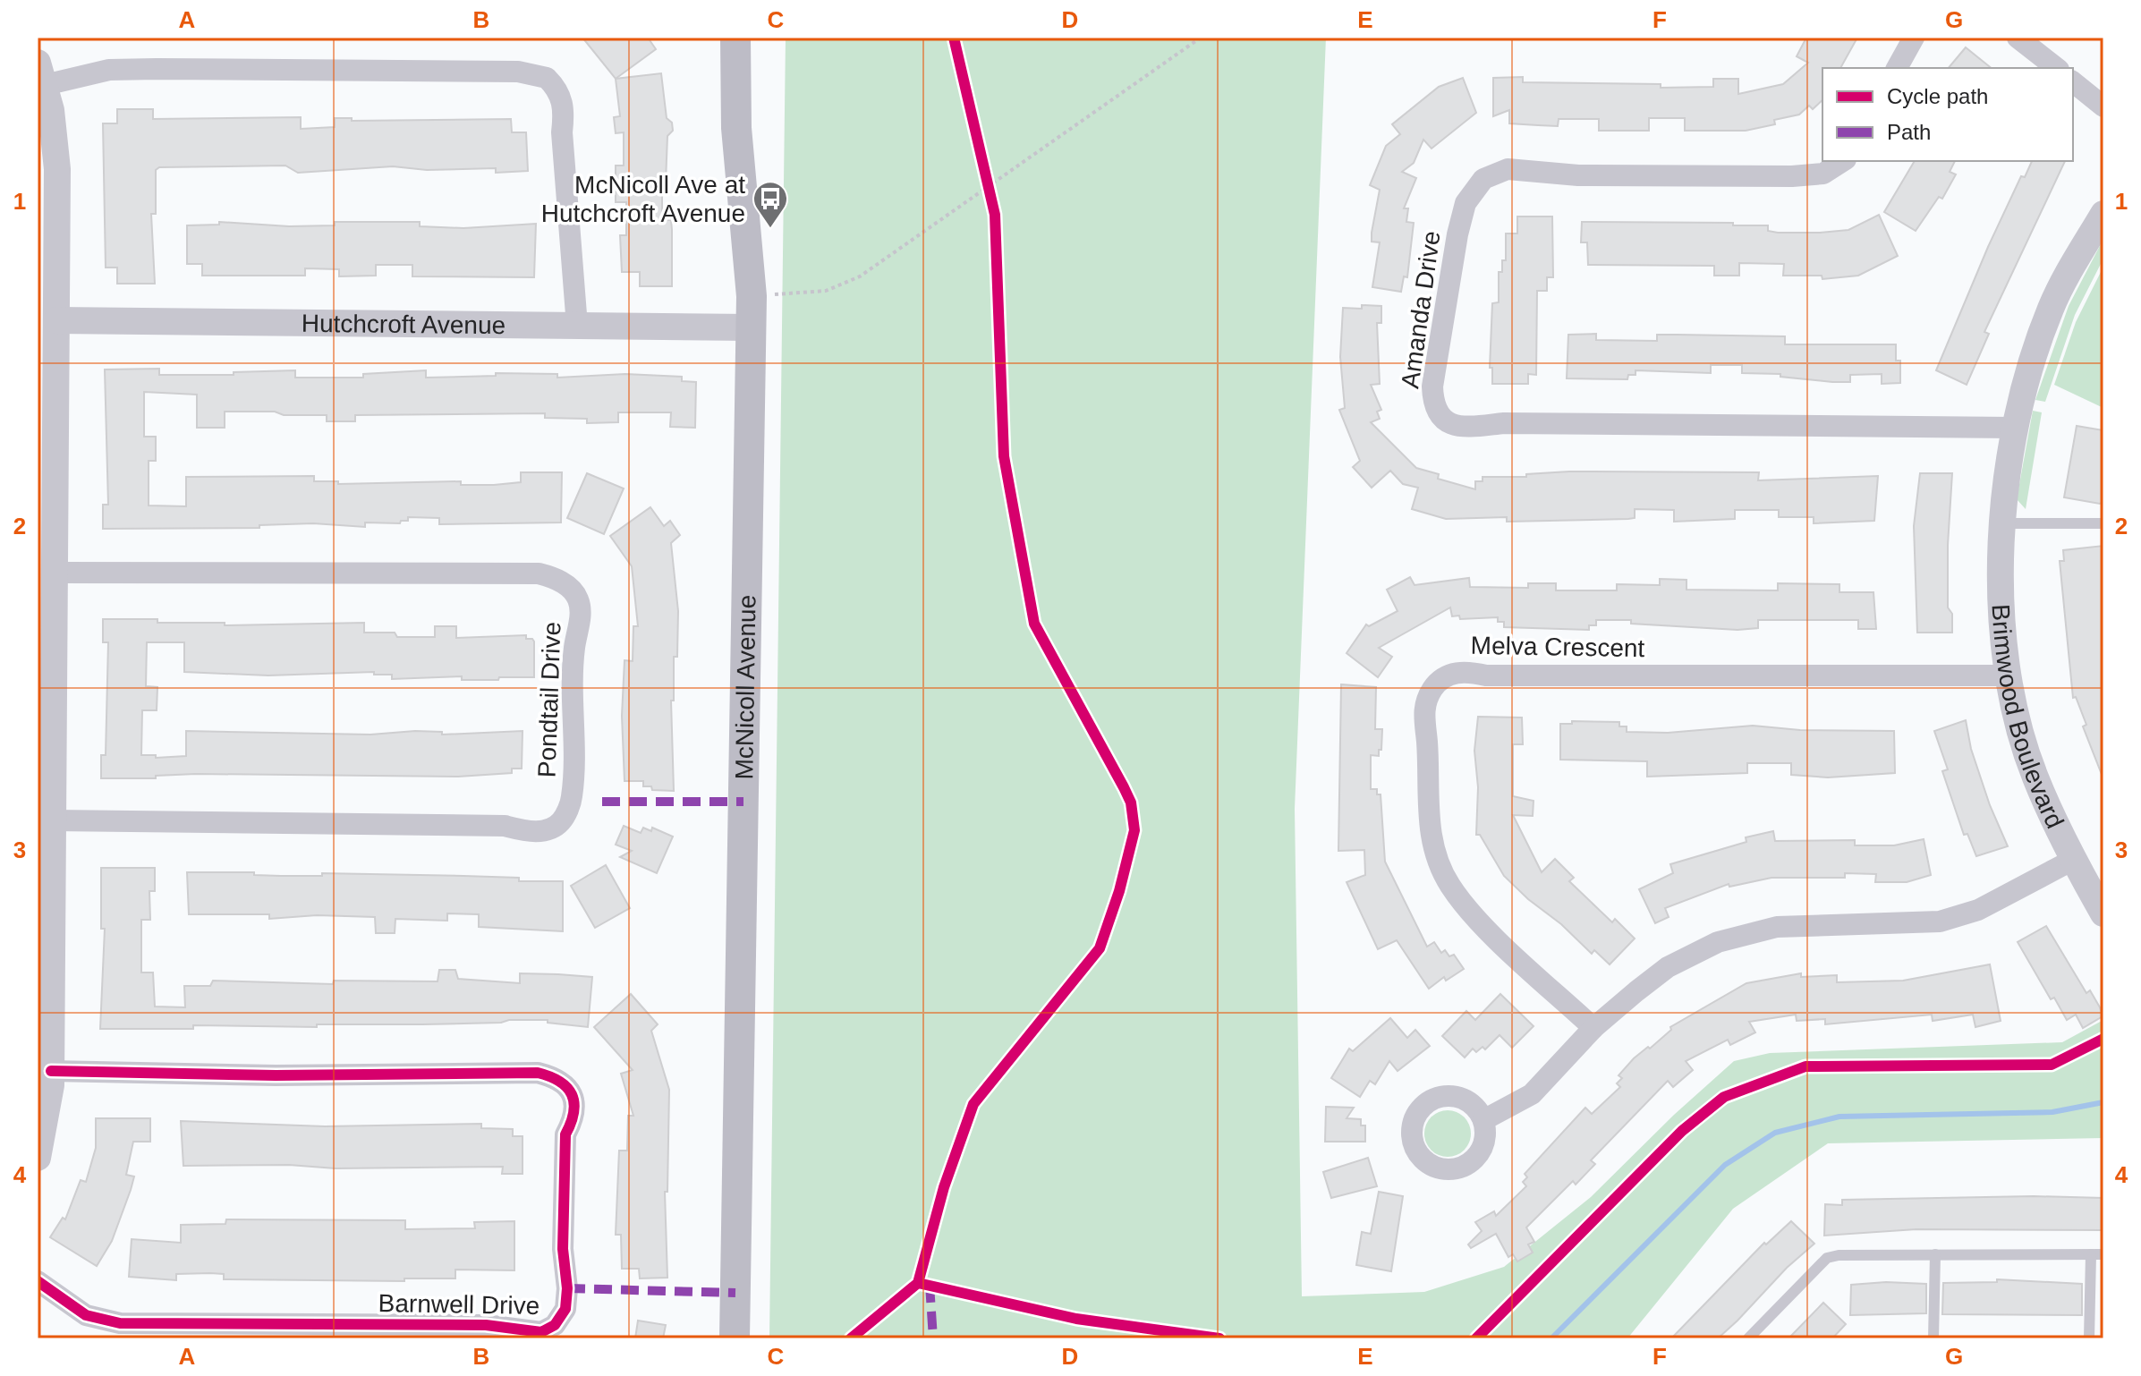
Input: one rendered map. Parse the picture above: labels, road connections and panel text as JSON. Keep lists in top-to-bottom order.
{
  "streets": {
    "main road": ["McNicoll Avenue"],
    "street": [
      "Amanda Drive",
      "Hutchcroft Avenue",
      "Melva Crescent",
      "Pondtail Drive",
      "Brimwood Boulevard",
      "Barnwell Drive"
    ]
  },
  "crossings": [
    ["Amanda Drive", "Brimwood Boulevard"],
    ["Hutchcroft Avenue", "McNicoll Avenue"],
    ["Melva Crescent", "Brimwood Boulevard"]
  ],
  "places": {
    "bus stop": ["McNicoll Ave at Hutchcroft Avenue"]
  },
  "legend": ["Cycle path", "Path"],
  "grid": {
    "columns": [
      "A",
      "B",
      "C",
      "D",
      "E",
      "F",
      "G"
    ],
    "rows": [
      "1",
      "2",
      "3",
      "4"
    ]
  }
}
